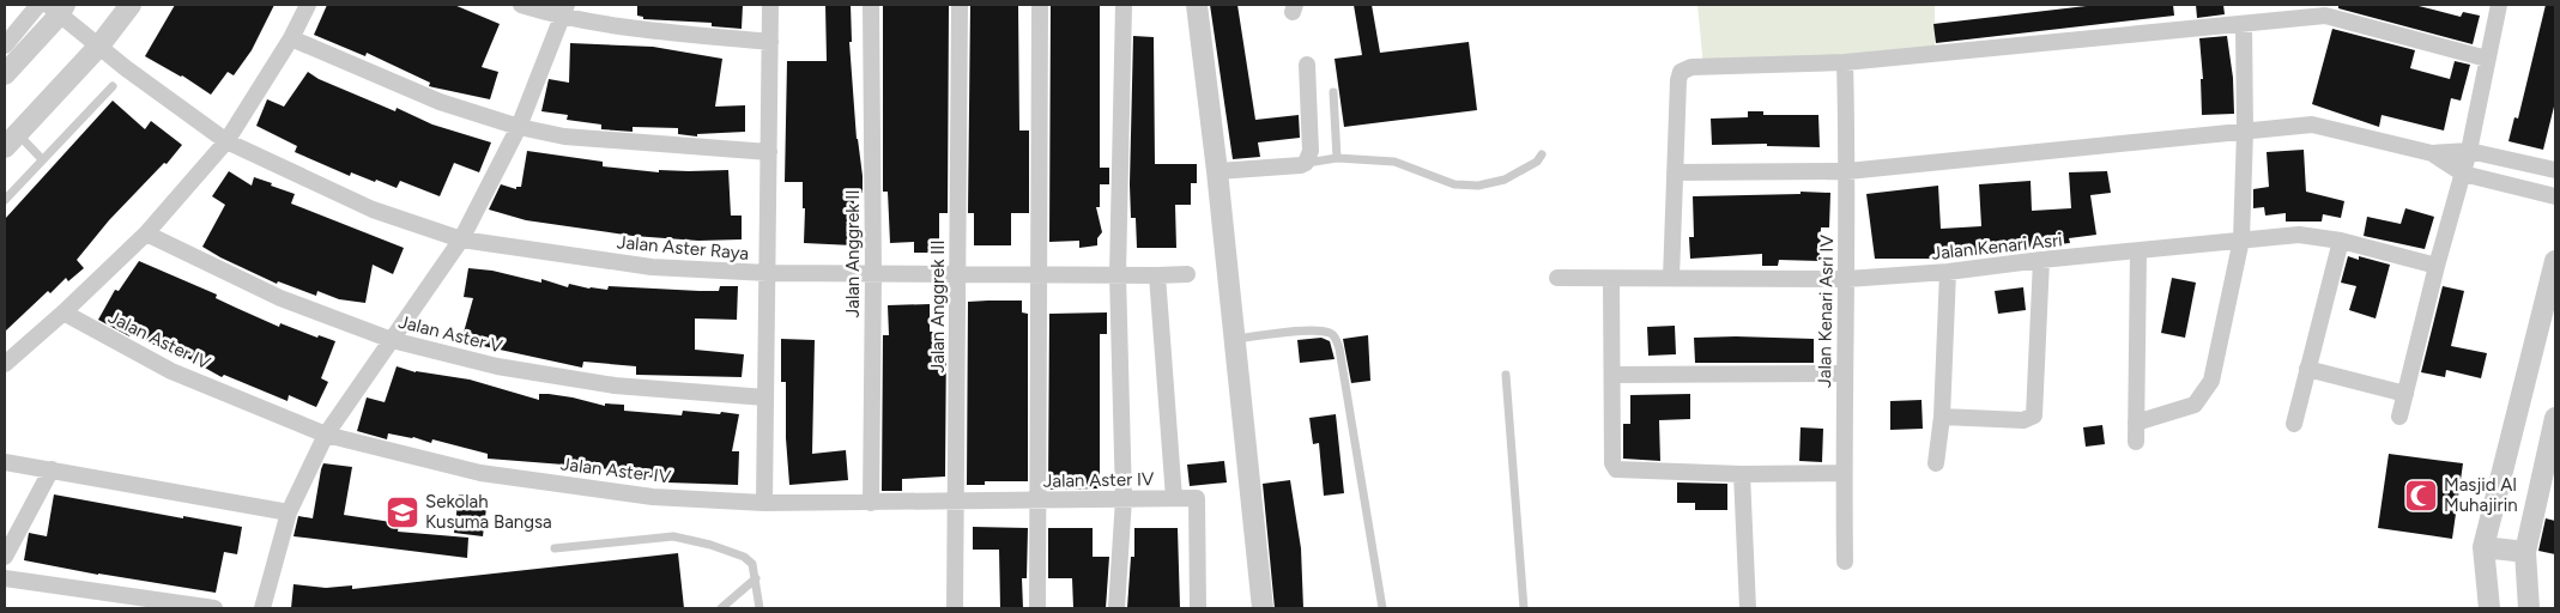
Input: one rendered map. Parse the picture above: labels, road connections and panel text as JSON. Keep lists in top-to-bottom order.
{
  "streets": {
    "street": [
      "Jalan Kenari Asri",
      "Jalan Aster Raya",
      "Jalan Anggrek II",
      "Jalan Anggrek III",
      "Jalan Kenari Asri IV",
      "Jalan Aster V",
      "Jalan Aster IV"
    ]
  },
  "crossings": [
    ["Jalan Kenari Asri", "Jalan Kenari Asri IV"],
    ["Jalan Aster Raya", "Jalan Anggrek II"],
    ["Jalan Aster Raya", "Jalan Anggrek III"],
    ["Jalan Anggrek II", "Jalan Aster IV"],
    ["Jalan Anggrek III", "Jalan Aster IV"]
  ],
  "places": {
    "mosque": ["Masjid Al Muhajirin"],
    "school or university": ["Sekolah Kusuma Bangsa"]
  }
}
